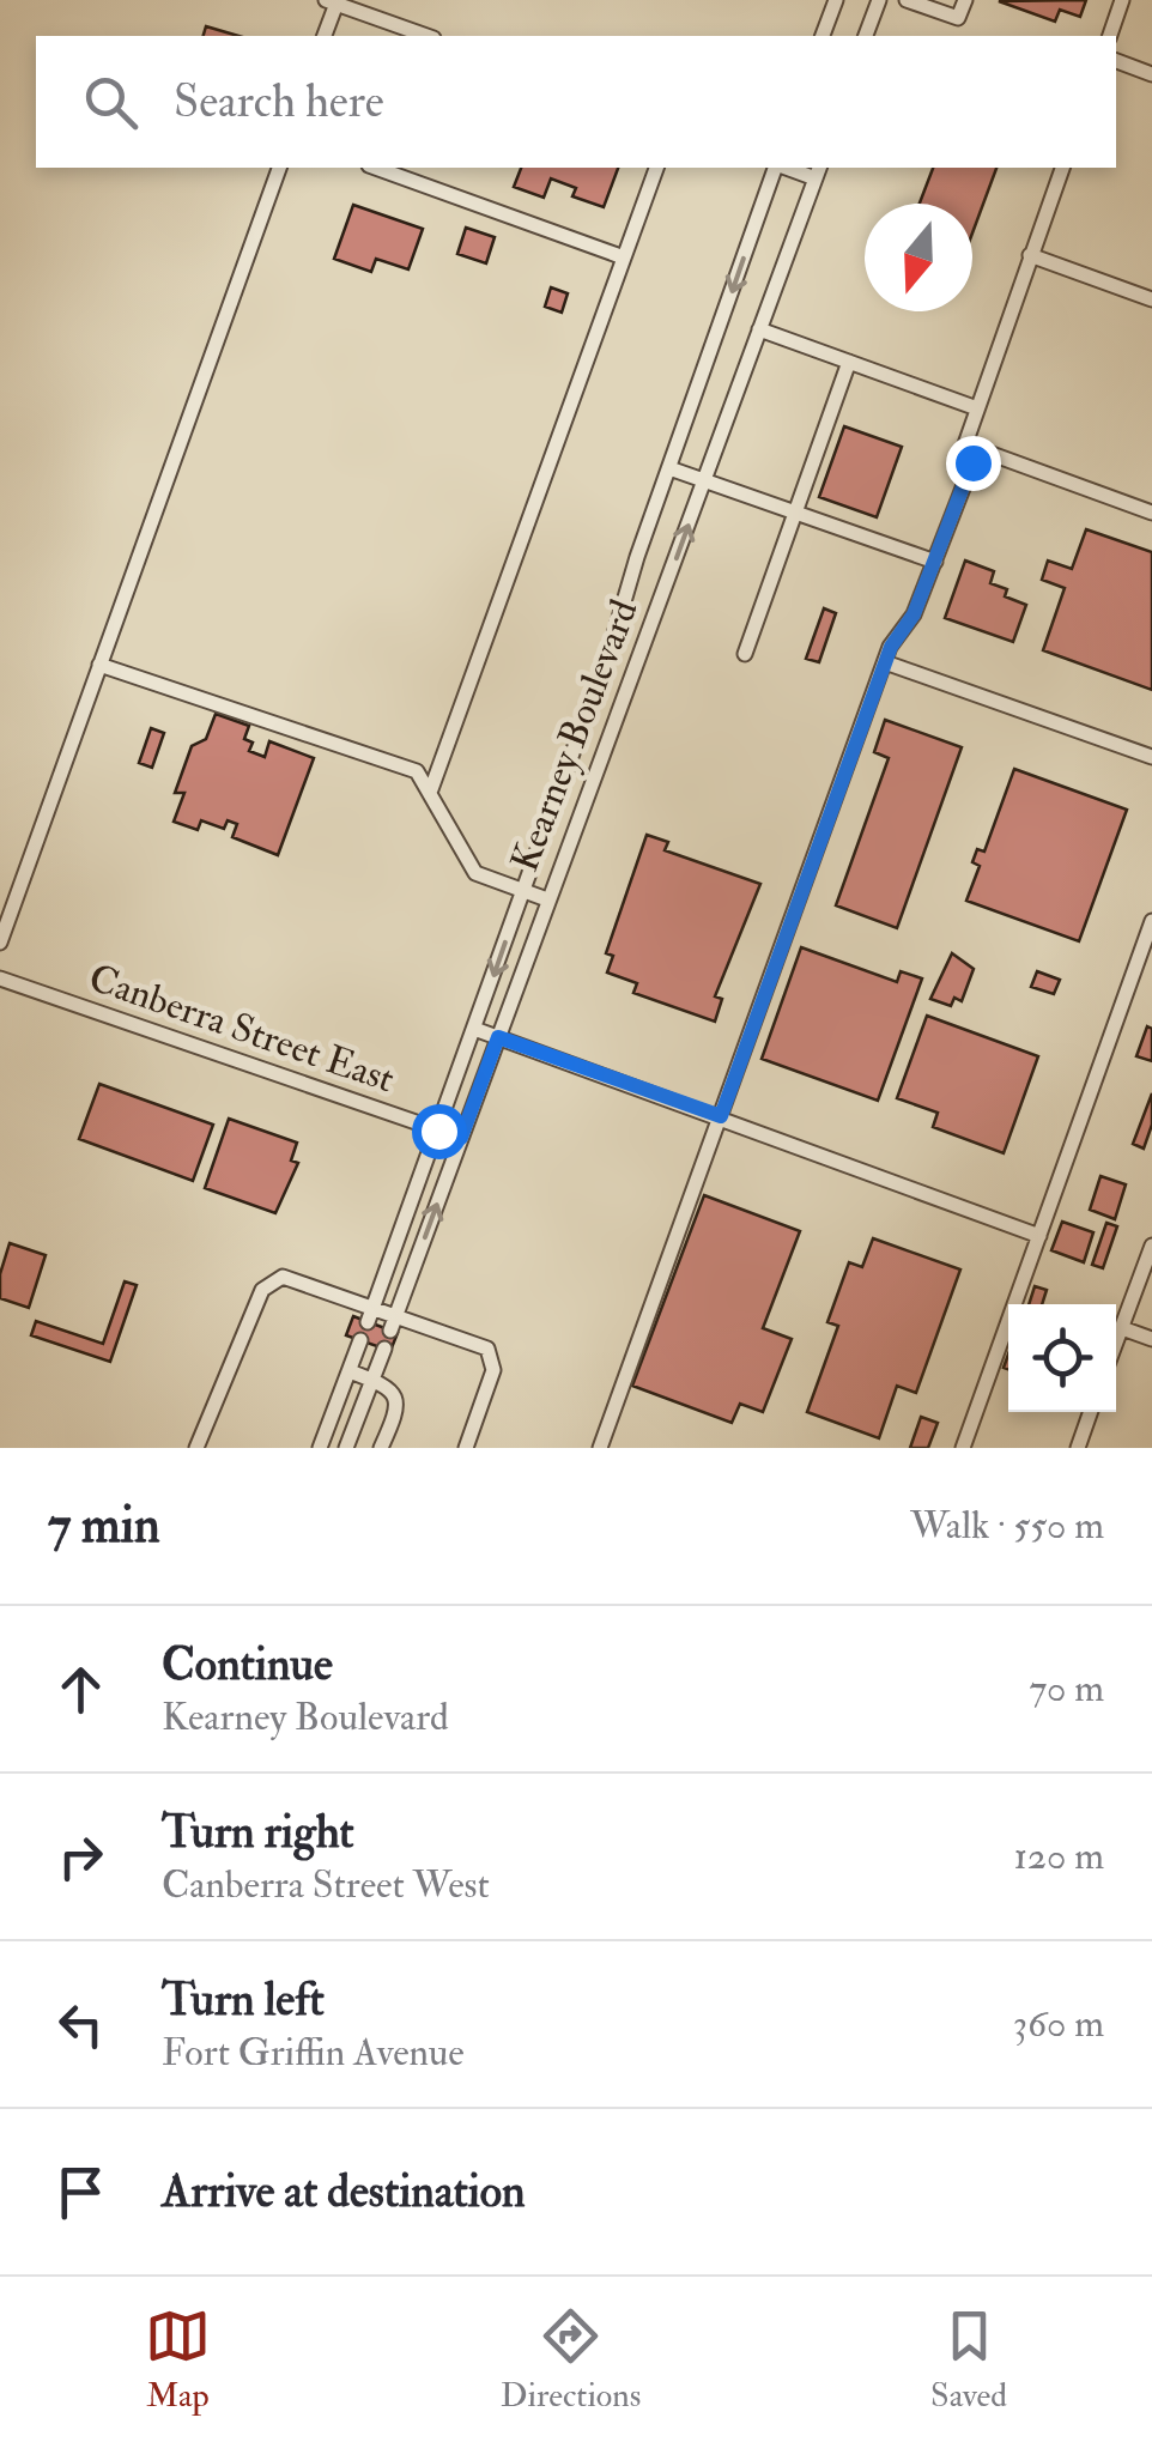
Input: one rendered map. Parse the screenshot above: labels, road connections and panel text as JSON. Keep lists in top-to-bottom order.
{
  "streets": {
    "street": ["Kearney Boulevard", "Canberra Street East"]
  },
  "crossings": [
    ["Kearney Boulevard", "Canberra Street East"]
  ],
  "north": "bottom",
  "page": {
    "search": "Search here",
    "heading": ["7 min", "Walk · 550 m"],
    "list": [
      ["Continue", "Kearney Boulevard", "70 m"],
      ["Turn right", "Canberra Street West", "120 m"],
      ["Turn left", "Fort Griffin Avenue", "360 m"],
      "Arrive at destination"
    ],
    "nav": ["Map", "Directions", "Saved"]
  }
}
